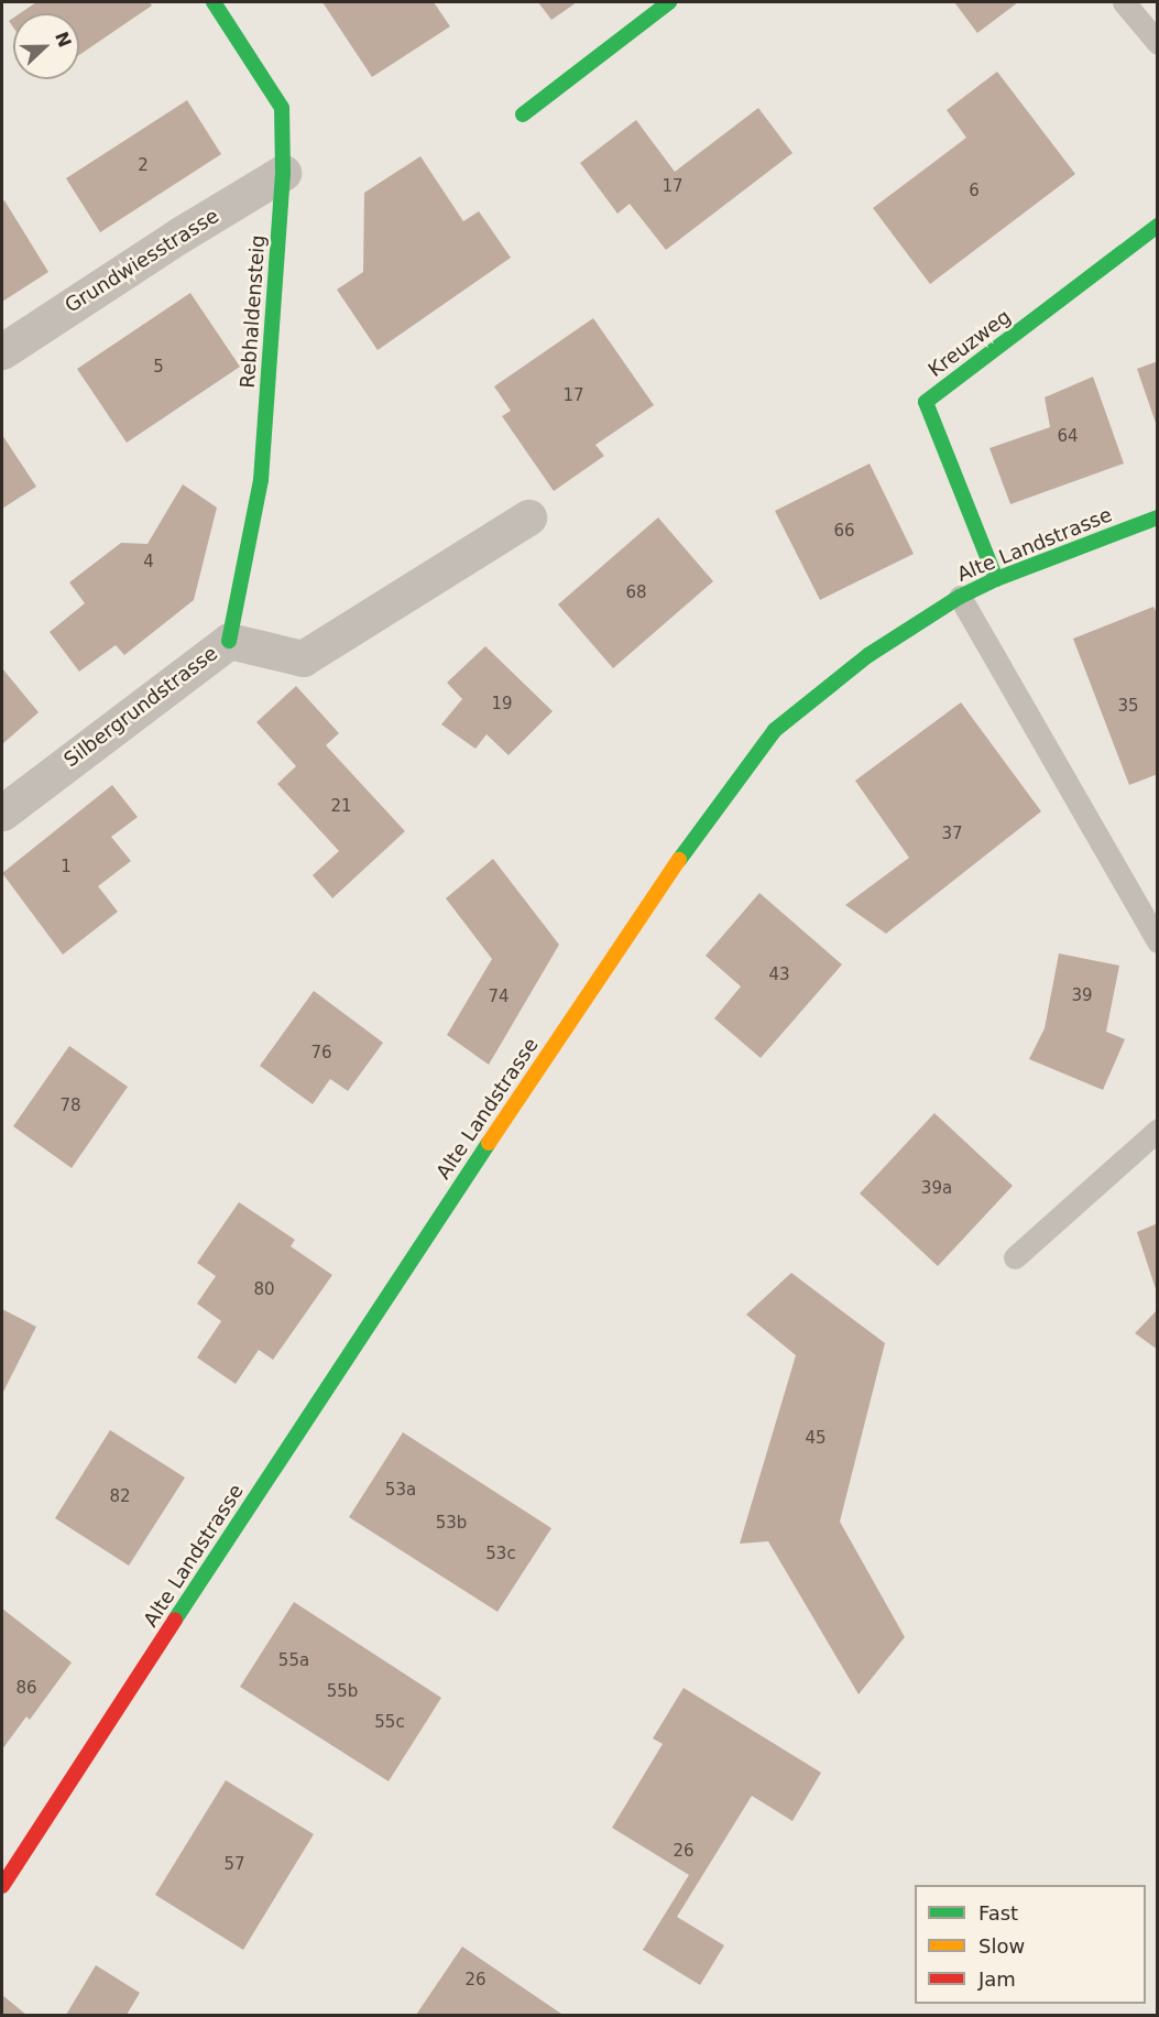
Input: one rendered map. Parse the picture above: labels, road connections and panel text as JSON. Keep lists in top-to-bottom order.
{
  "streets": {
    "main road": ["Rebhaldensteig", "Kreuzweg", "Alte Landstrasse"],
    "street": ["Grundwiesstrasse", "Silbergrundstrasse"]
  },
  "crossings": [
    ["Grundwiesstrasse", "Rebhaldensteig"],
    ["Rebhaldensteig", "Silbergrundstrasse"],
    ["Kreuzweg", "Alte Landstrasse"]
  ],
  "house_numbers": [
    "2",
    "17",
    "6",
    "5",
    "17",
    "64",
    "66",
    "4",
    "68",
    "19",
    "35",
    "21",
    "37",
    "1",
    "43",
    "39",
    "74",
    "76",
    "78",
    "39a",
    "80",
    "45",
    "53a",
    "82",
    "53b",
    "53c",
    "55a",
    "86",
    "55b",
    "55c",
    "26",
    "57",
    "26"
  ],
  "legend": ["Fast", "Slow", "Jam"],
  "north": "right"
}
